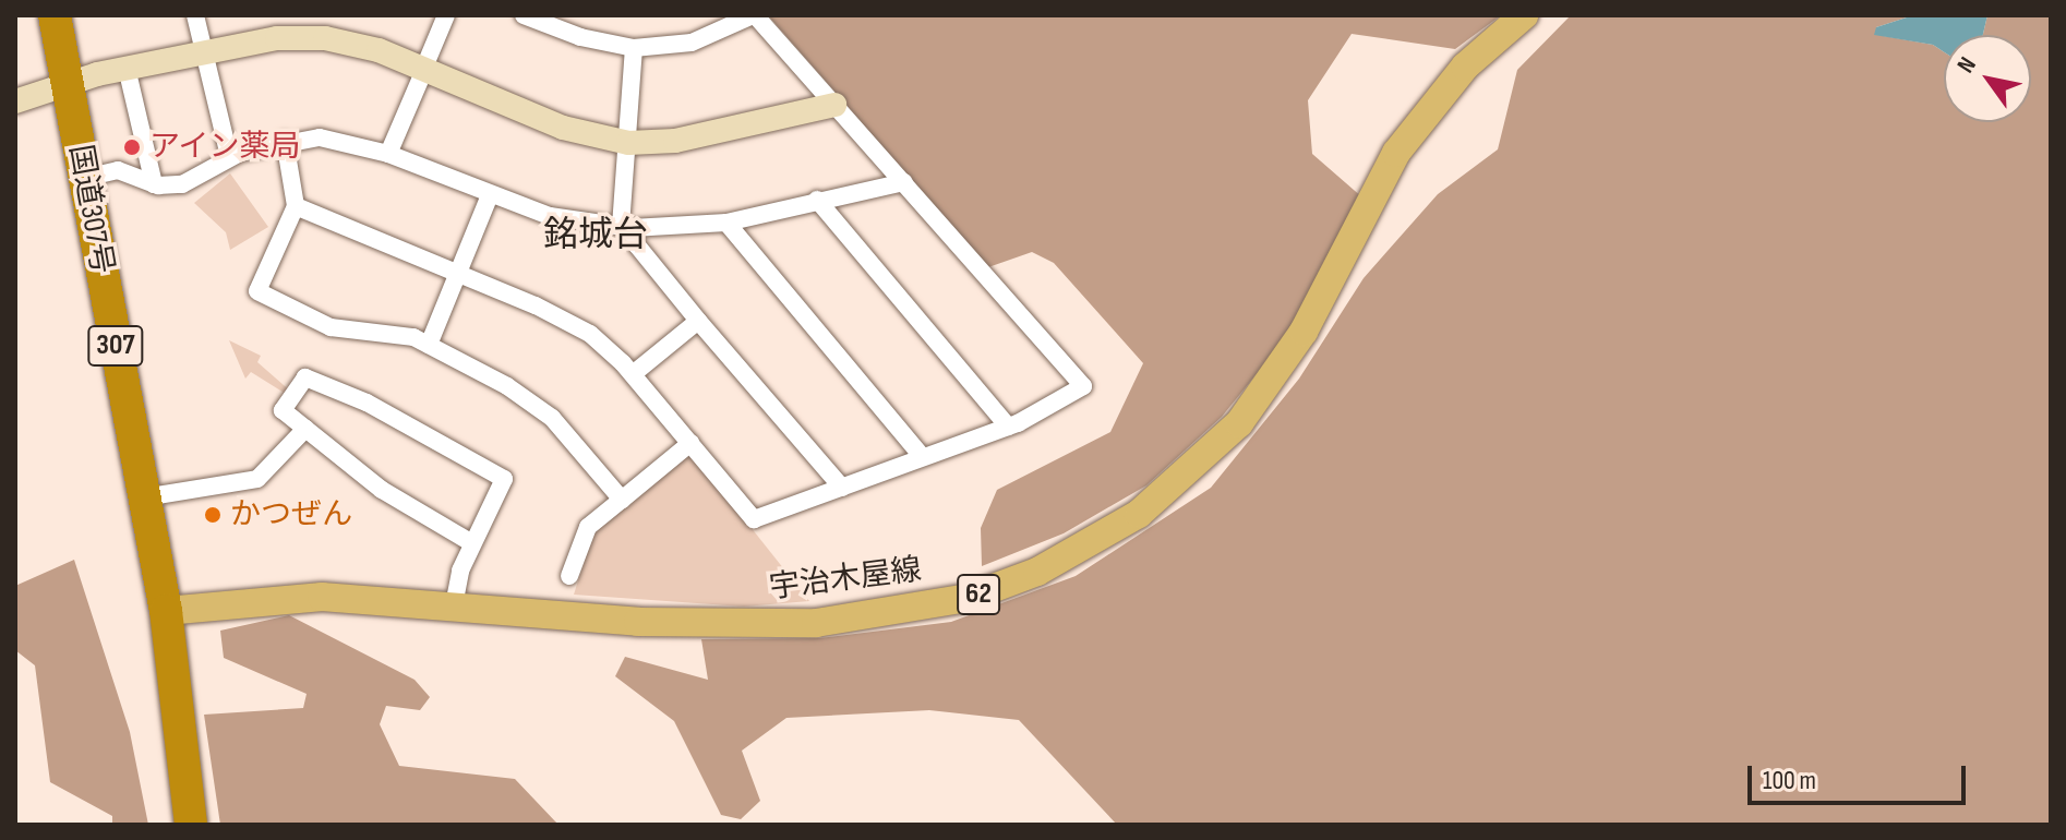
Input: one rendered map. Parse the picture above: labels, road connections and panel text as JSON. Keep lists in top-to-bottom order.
{
  "streets": {
    "highway": ["国道307号", "307"],
    "main road": ["宇治木屋線", "62"]
  },
  "crossings": [
    ["国道307号", "宇治木屋線"]
  ],
  "districts": ["銘城台"],
  "places": ["アイン薬局", "かつぜん"],
  "scale_bar": "100 m",
  "north": "top left"
}
